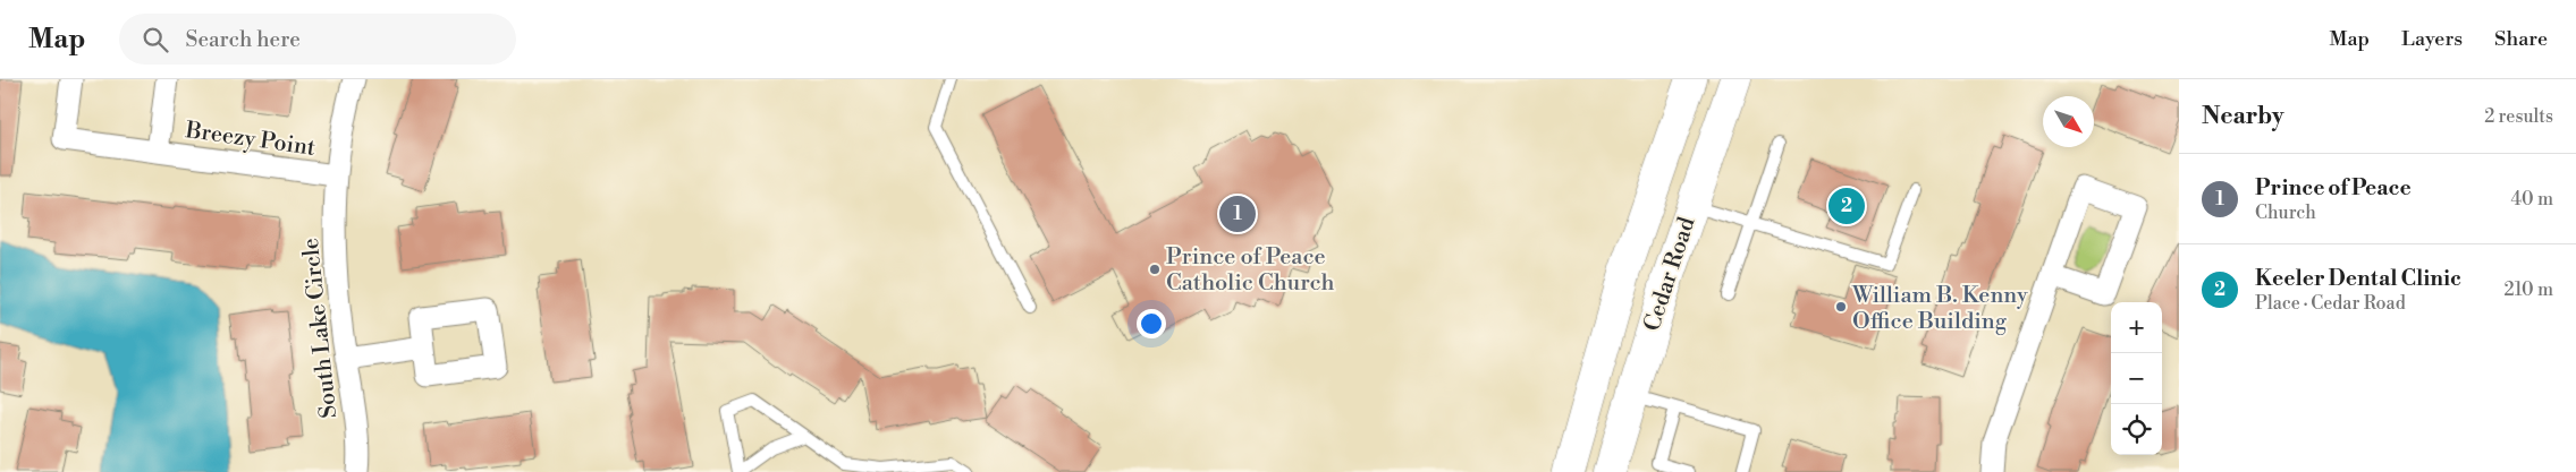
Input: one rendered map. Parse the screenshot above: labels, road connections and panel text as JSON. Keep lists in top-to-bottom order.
{
  "streets": {
    "main road": ["Cedar Road"],
    "street": ["Breezy Point", "South Lake Circle"]
  },
  "crossings": [
    ["Breezy Point", "South Lake Circle"]
  ],
  "places": ["Prince of Peace Catholic Church", "William B. Kenny Office Building"],
  "north": "bottom right",
  "page": {
    "header": "Map",
    "search": "Search here",
    "nav": ["Map", "Layers", "Share"],
    "heading": ["Nearby", "2 results"],
    "list": [
      {
        "mark": "1",
        "name": "Prince of Peace",
        "note": "Church",
        "value": "40 m"
      },
      {
        "mark": "2",
        "name": "Keeler Dental Clinic",
        "note": "Place · Cedar Road",
        "value": "210 m"
      }
    ],
    "pins": ["2", "1"],
    "map_buttons": ["+", "−"]
  }
}
